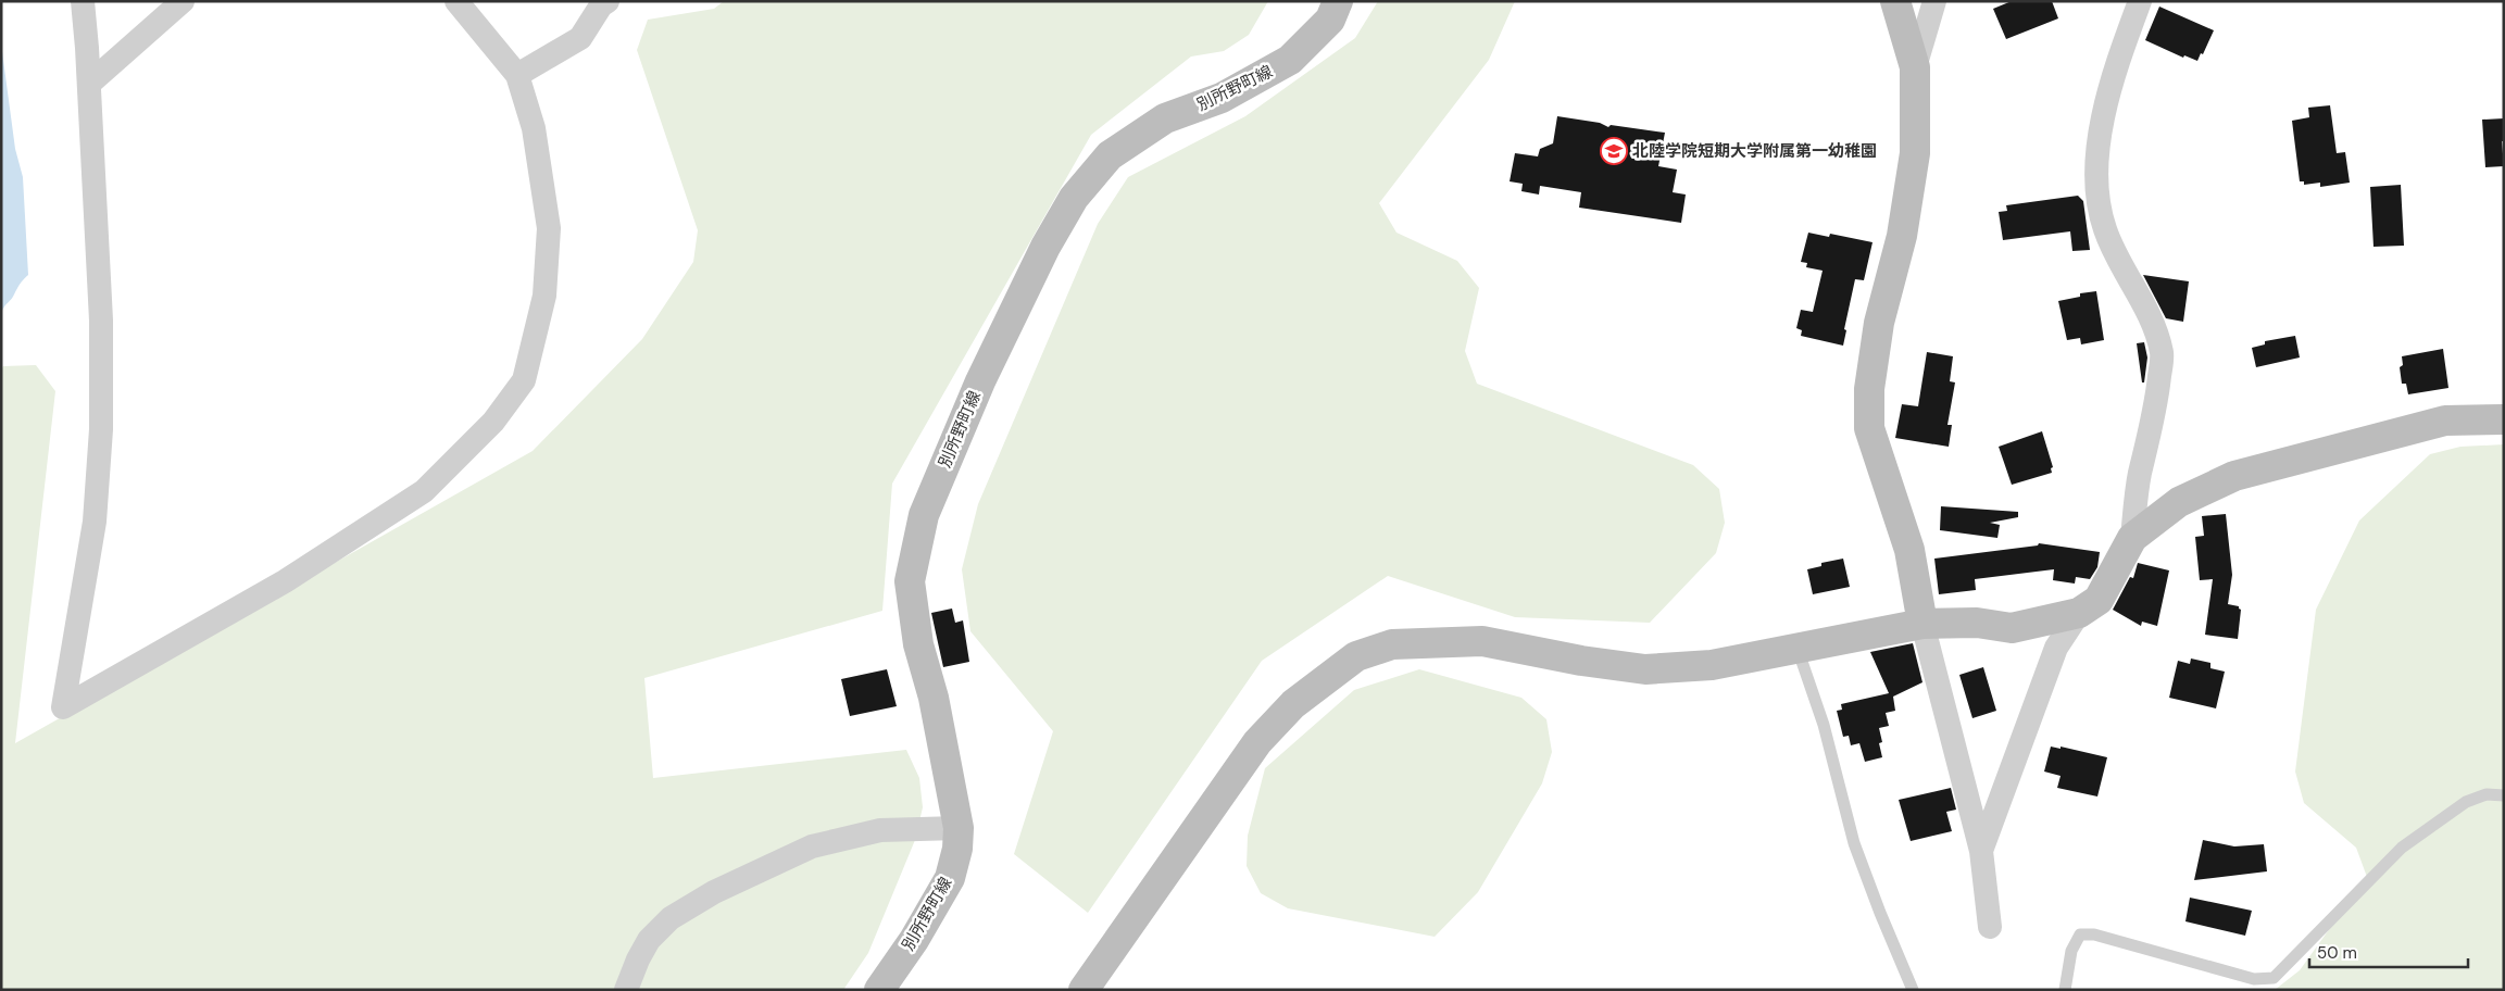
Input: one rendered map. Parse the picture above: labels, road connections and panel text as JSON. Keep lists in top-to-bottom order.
{
  "streets": {
    "street": ["別所野町線"]
  },
  "places": {
    "school or university": ["北陸学院短期大学附属第一幼稚園"]
  },
  "scale_bar": "50 m"
}
